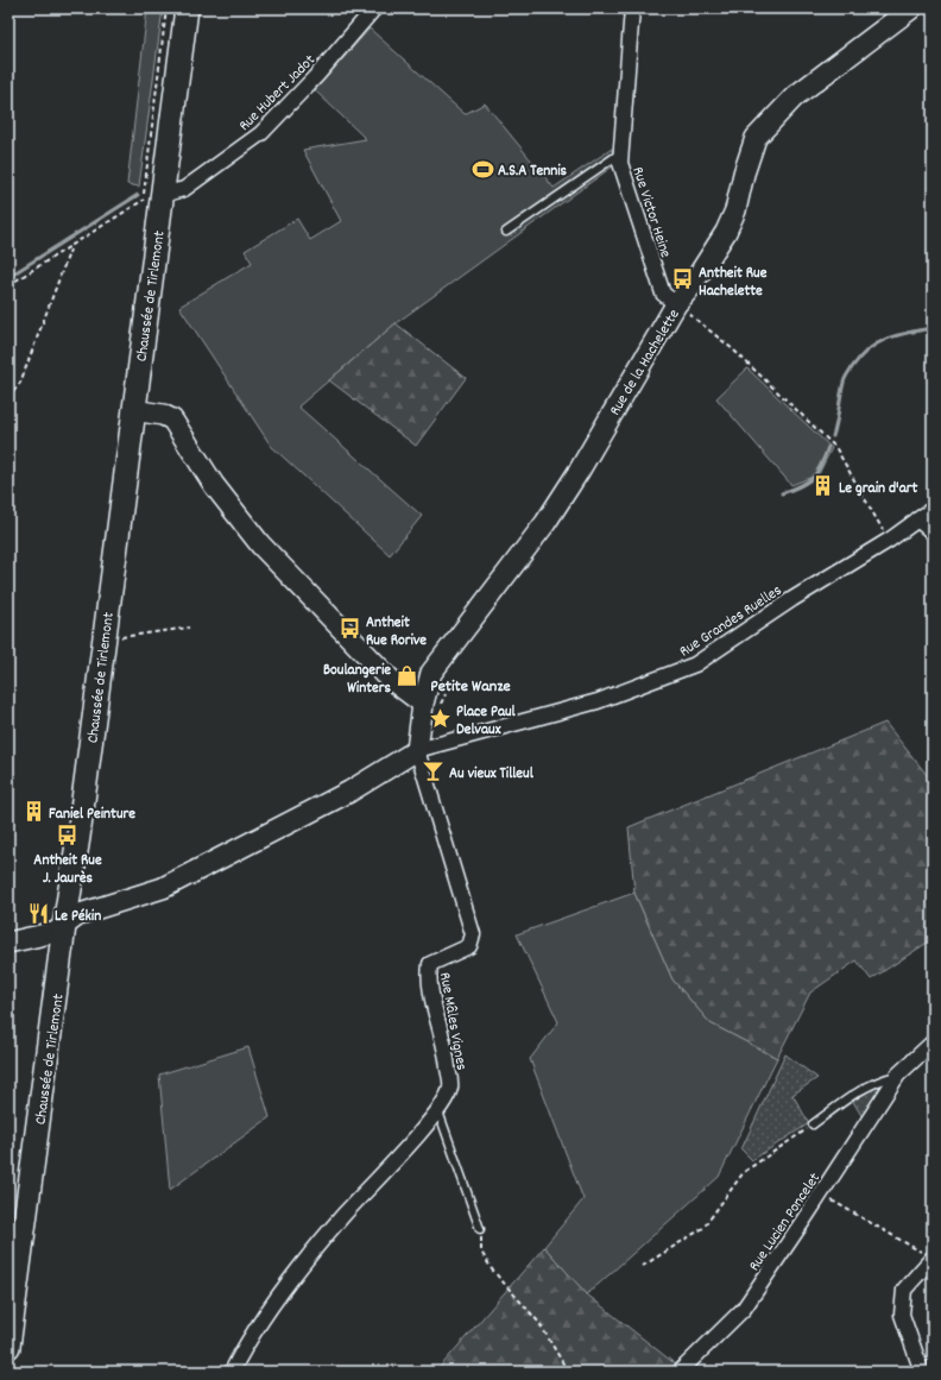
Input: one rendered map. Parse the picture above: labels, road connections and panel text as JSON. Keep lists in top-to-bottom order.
{
  "streets": {
    "main road": ["Chaussée de Tirlemont"],
    "street": [
      "Rue Hubert Jadot",
      "Rue Victor Heine",
      "Rue de la Hachelette",
      "Rue Grandes Ruelles",
      "Rue Mâles Vignes",
      "Rue Lucien Poncelet"
    ]
  },
  "crossings": [
    ["Rue Hubert Jadot", "Chaussée de Tirlemont"],
    ["Rue Victor Heine", "Rue de la Hachelette"],
    ["Rue de la Hachelette", "Rue Grandes Ruelles"],
    ["Rue de la Hachelette", "Rue Mâles Vignes"],
    ["Rue Grandes Ruelles", "Rue Mâles Vignes"]
  ],
  "districts": ["Petite Wanze"],
  "places": {
    "sports": ["A.S.A Tennis"],
    "bus stop": ["Antheit Rue Hachelette", "Antheit Rue Rorive", "Antheit Rue J. Jaurès"],
    "building": ["Le grain d'art", "Faniel Peinture"],
    "shop": ["Boulangerie Winters"],
    "place": ["Place Paul Delvaux"],
    "bar": ["Au vieux Tilleul"],
    "restaurant": ["Le Pékin"]
  }
}
